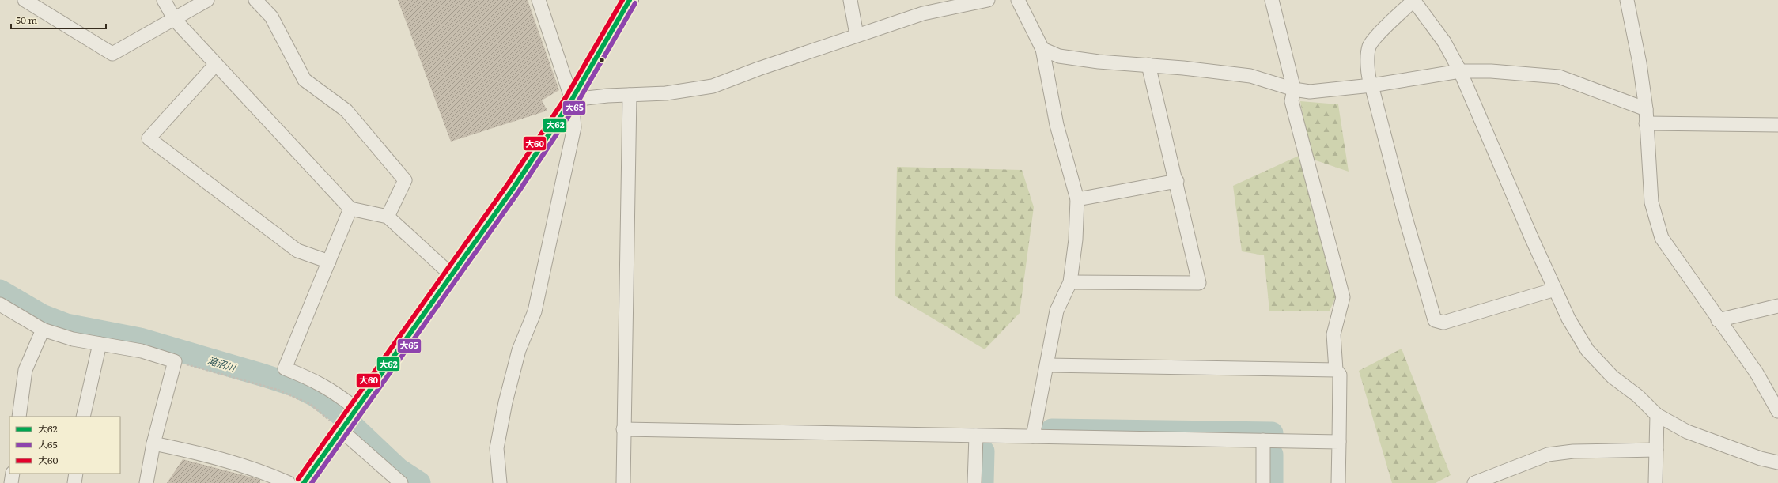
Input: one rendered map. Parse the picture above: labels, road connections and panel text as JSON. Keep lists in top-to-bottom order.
{
  "water": ["滝沼川"],
  "lines": ["transit line 大62", "transit line 大60", "transit line 大65"],
  "legend": ["大62", "大65", "大60"],
  "scale_bar": "50 m"
}
